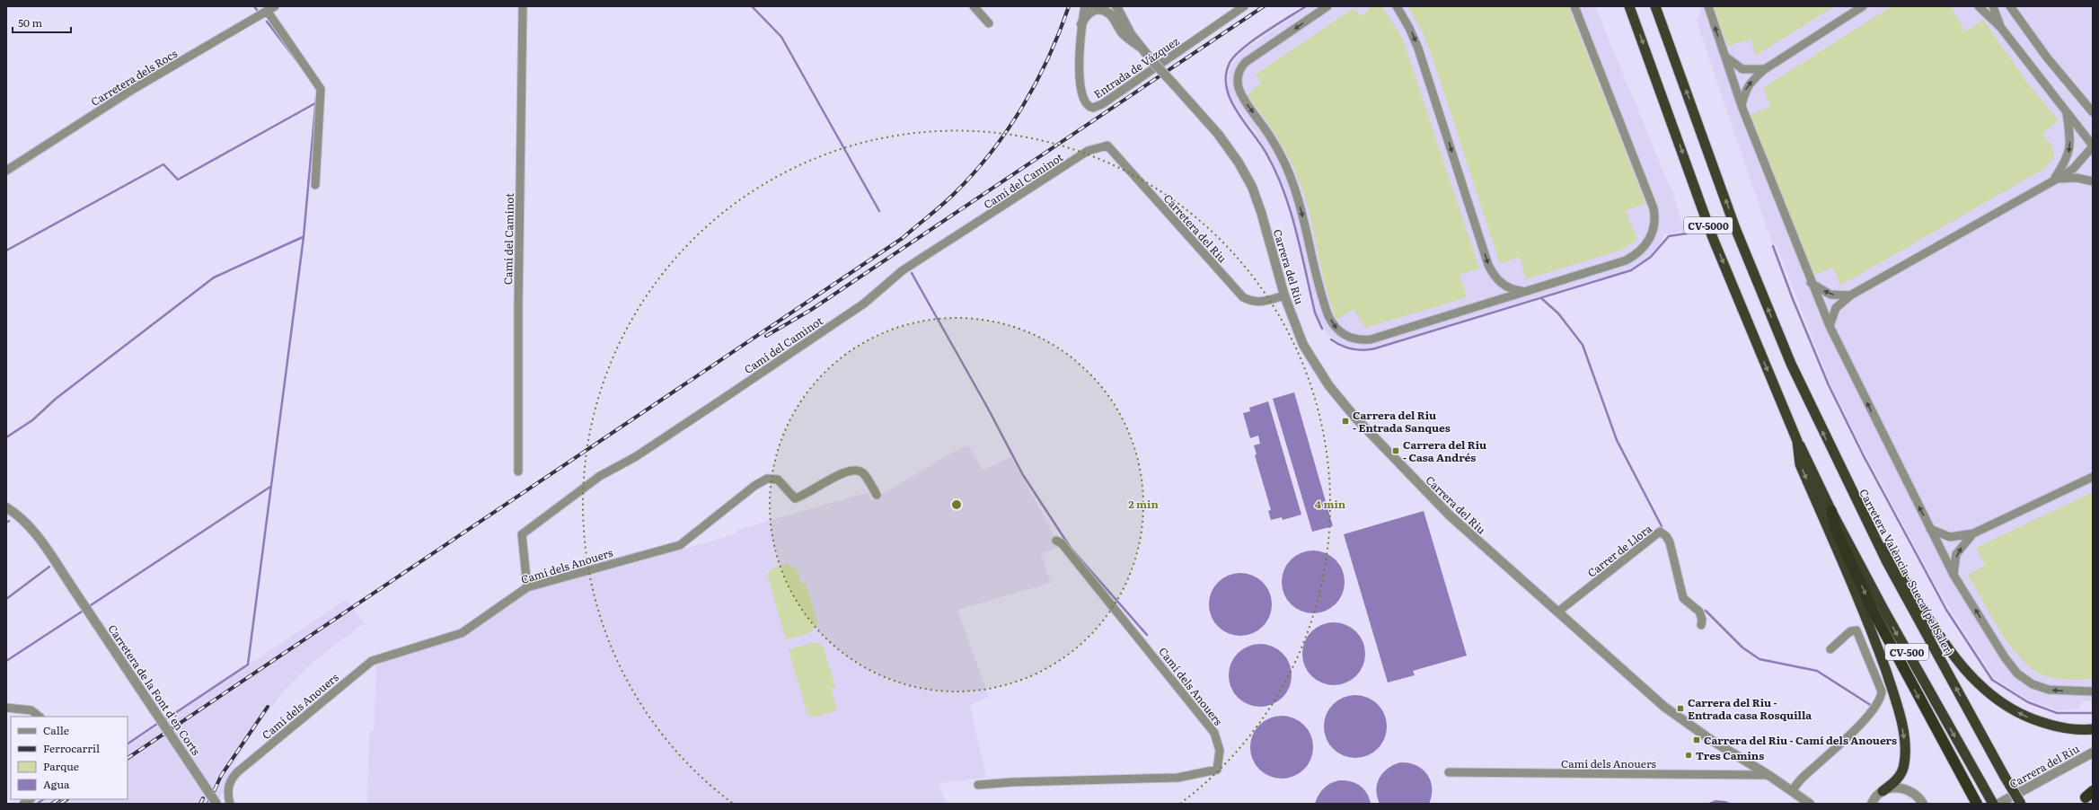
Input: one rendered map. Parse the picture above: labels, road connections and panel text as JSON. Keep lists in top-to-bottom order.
{
  "streets": {
    "highway": ["CV-5000", "Carretera València - Sueca (pel Saler)", "CV-500"],
    "street": [
      "Entrada de Vázquez",
      "Carretera dels Rocs",
      "Camí del Caminot",
      "Carretera del Riu",
      "Carrera del Riu",
      "Carrer de Llora",
      "Camí dels Anouers",
      "Carretera de la Font d'en Corts"
    ]
  },
  "crossings": [
    ["Camí del Caminot", "Carretera del Riu"],
    ["Camí del Caminot", "Camí dels Anouers"],
    ["CV-5000", "Carretera València - Sueca (pel Saler)"],
    ["CV-5000", "CV-500"],
    ["Carretera del Riu", "Carrera del Riu"],
    ["Carrera del Riu", "Carrer de Llora"],
    ["Carrera del Riu", "Camí dels Anouers"]
  ],
  "places": {
    "transit": [
      "Carrera del Riu - Entrada Sanques",
      "Carrera del Riu - Casa Andrés",
      "Carrera del Riu - Entrada casa Rosquilla",
      "Carrera del Riu - Camí dels Anouers"
    ],
    "other": ["Tres Camins"]
  },
  "legend": [
    "Calle",
    "Ferrocarril",
    "Parque",
    "Agua"
  ],
  "scale_bar": "50 m",
  "rings": ["2 min", "4 min"]
}
